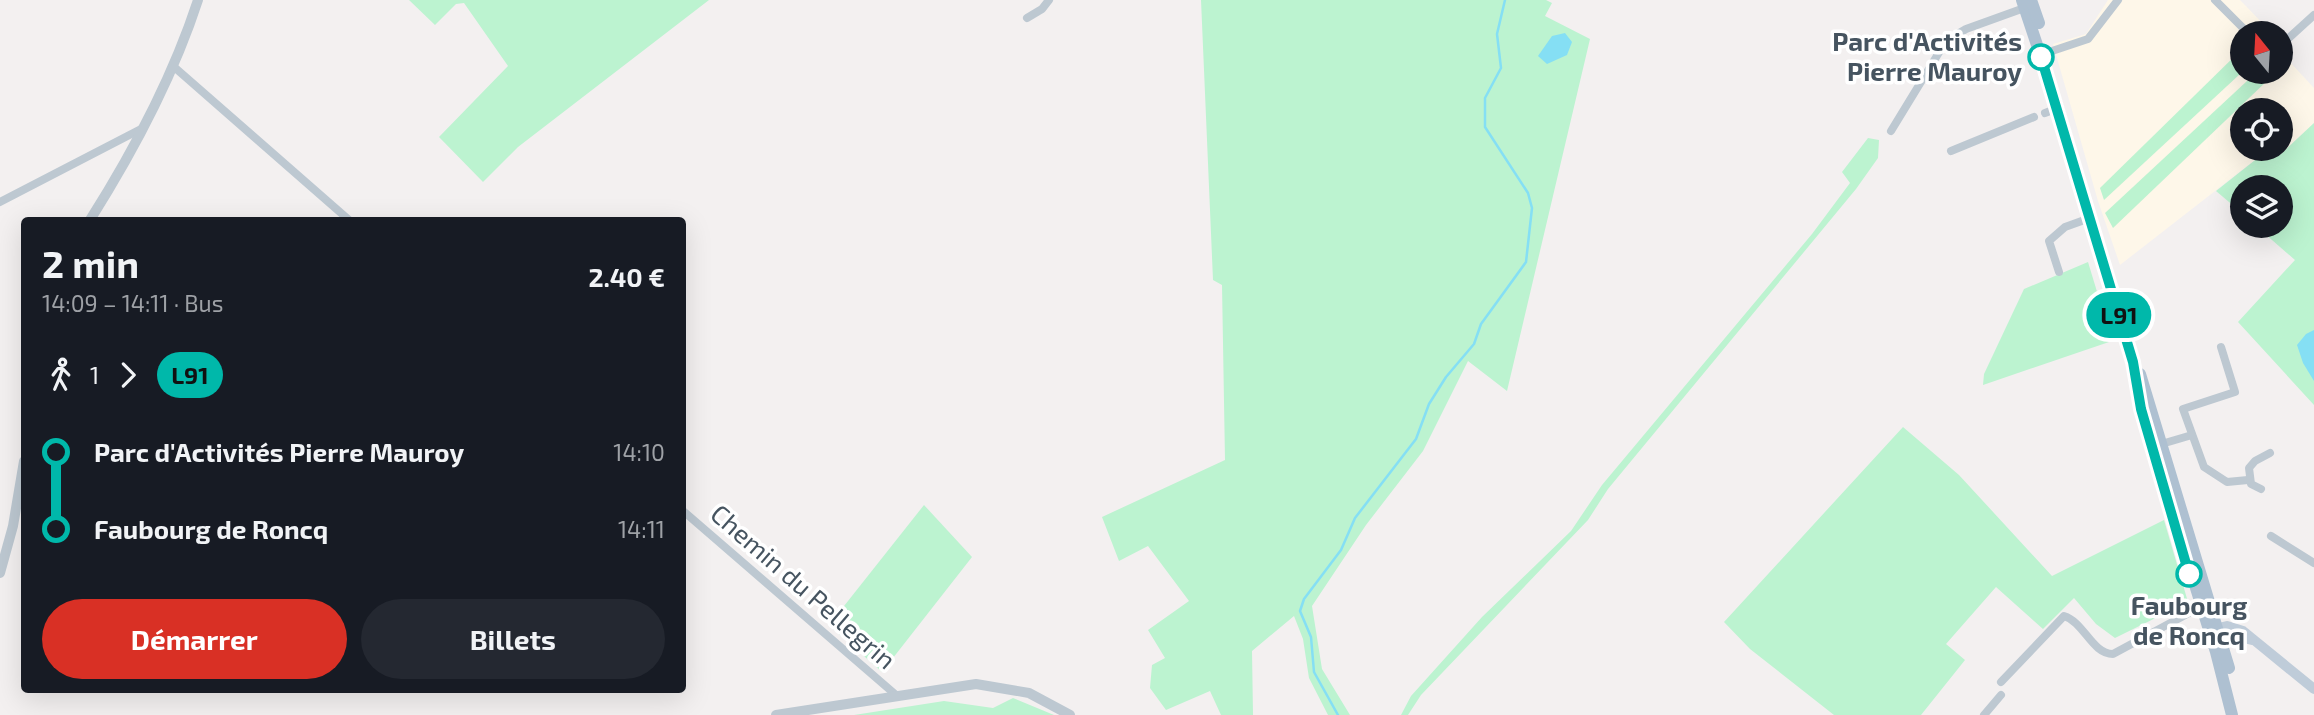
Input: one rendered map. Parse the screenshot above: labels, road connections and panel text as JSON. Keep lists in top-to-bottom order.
{
  "streets": {
    "street": ["Chemin du Pellegrin"]
  },
  "places": ["Parc d'Activités Pierre Mauroy", "Faubourg de Roncq"],
  "lines": ["bus line L91"],
  "north": "top",
  "page": {
    "on_map": "L91",
    "heading": ["2 min", "14:09 – 14:11 · Bus", "2.40 €"],
    "legs": ["1", "L91"],
    "list": [
      {
        "name": "Parc d'Activités Pierre Mauroy",
        "value": "14:10"
      },
      {
        "name": "Faubourg de Roncq",
        "value": "14:11"
      }
    ],
    "buttons": ["Démarrer", "Billets"]
  }
}
